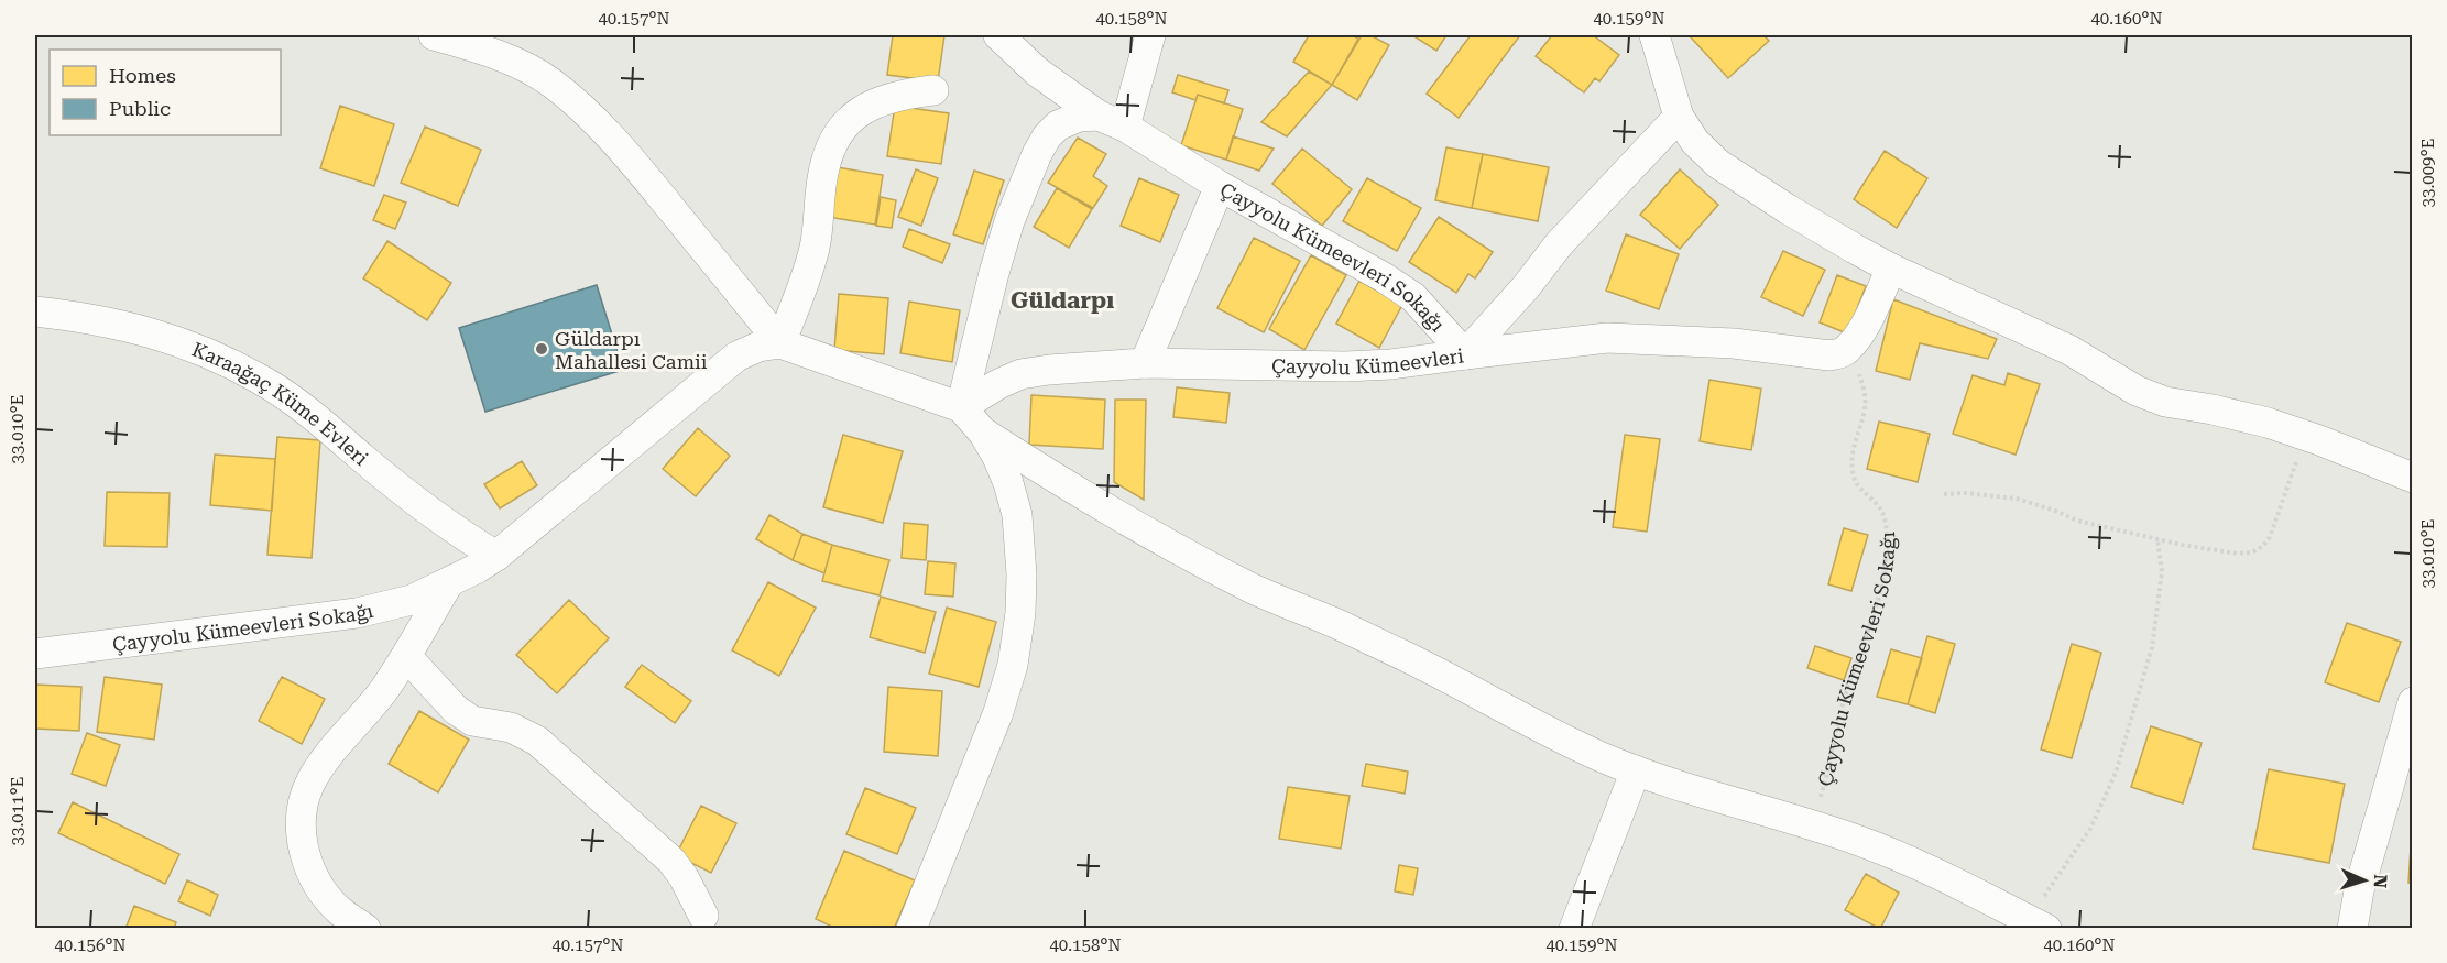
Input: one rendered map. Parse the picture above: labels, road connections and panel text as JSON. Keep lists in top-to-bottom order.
{
  "streets": {
    "street": ["Çayyolu Kümeevleri Sokağı", "Çayyolu Kümeevleri", "Karaağaç Küme Evleri"]
  },
  "crossings": [
    ["Çayyolu Kümeevleri Sokağı", "Çayyolu Kümeevleri"],
    ["Çayyolu Kümeevleri Sokağı", "Karaağaç Küme Evleri"]
  ],
  "districts": ["Güldarpı"],
  "places": ["Güldarpı Mahallesi Camii"],
  "legend": ["Homes", "Public"],
  "north": "right",
  "coordinates": [
    "40.157°N",
    "40.158°N",
    "40.159°N",
    "40.160°N",
    "33.009°E",
    "33.010°E",
    "33.011°E",
    "40.156°N"
  ]
}
